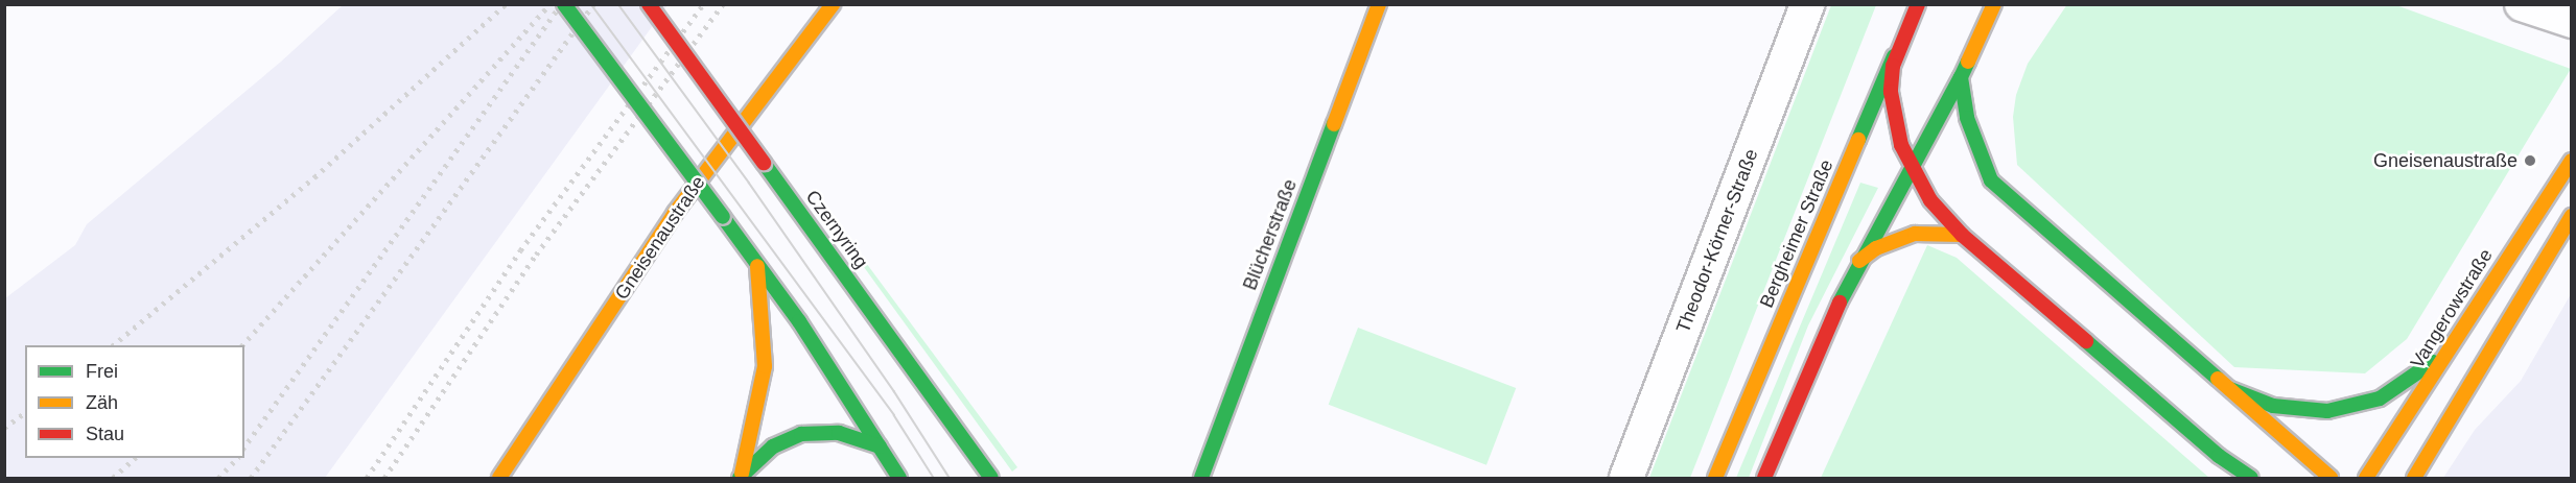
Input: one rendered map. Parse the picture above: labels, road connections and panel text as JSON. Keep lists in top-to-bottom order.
{
  "streets": {
    "main road": [
      "Czernyring",
      "Bergheimer Straße",
      "Blücherstraße",
      "Gneisenaustraße",
      "Vangerowstraße"
    ],
    "street": ["Theodor-Körner-Straße"]
  },
  "places": ["Gneisenaustraße"],
  "legend": ["Frei", "Zäh", "Stau"]
}
